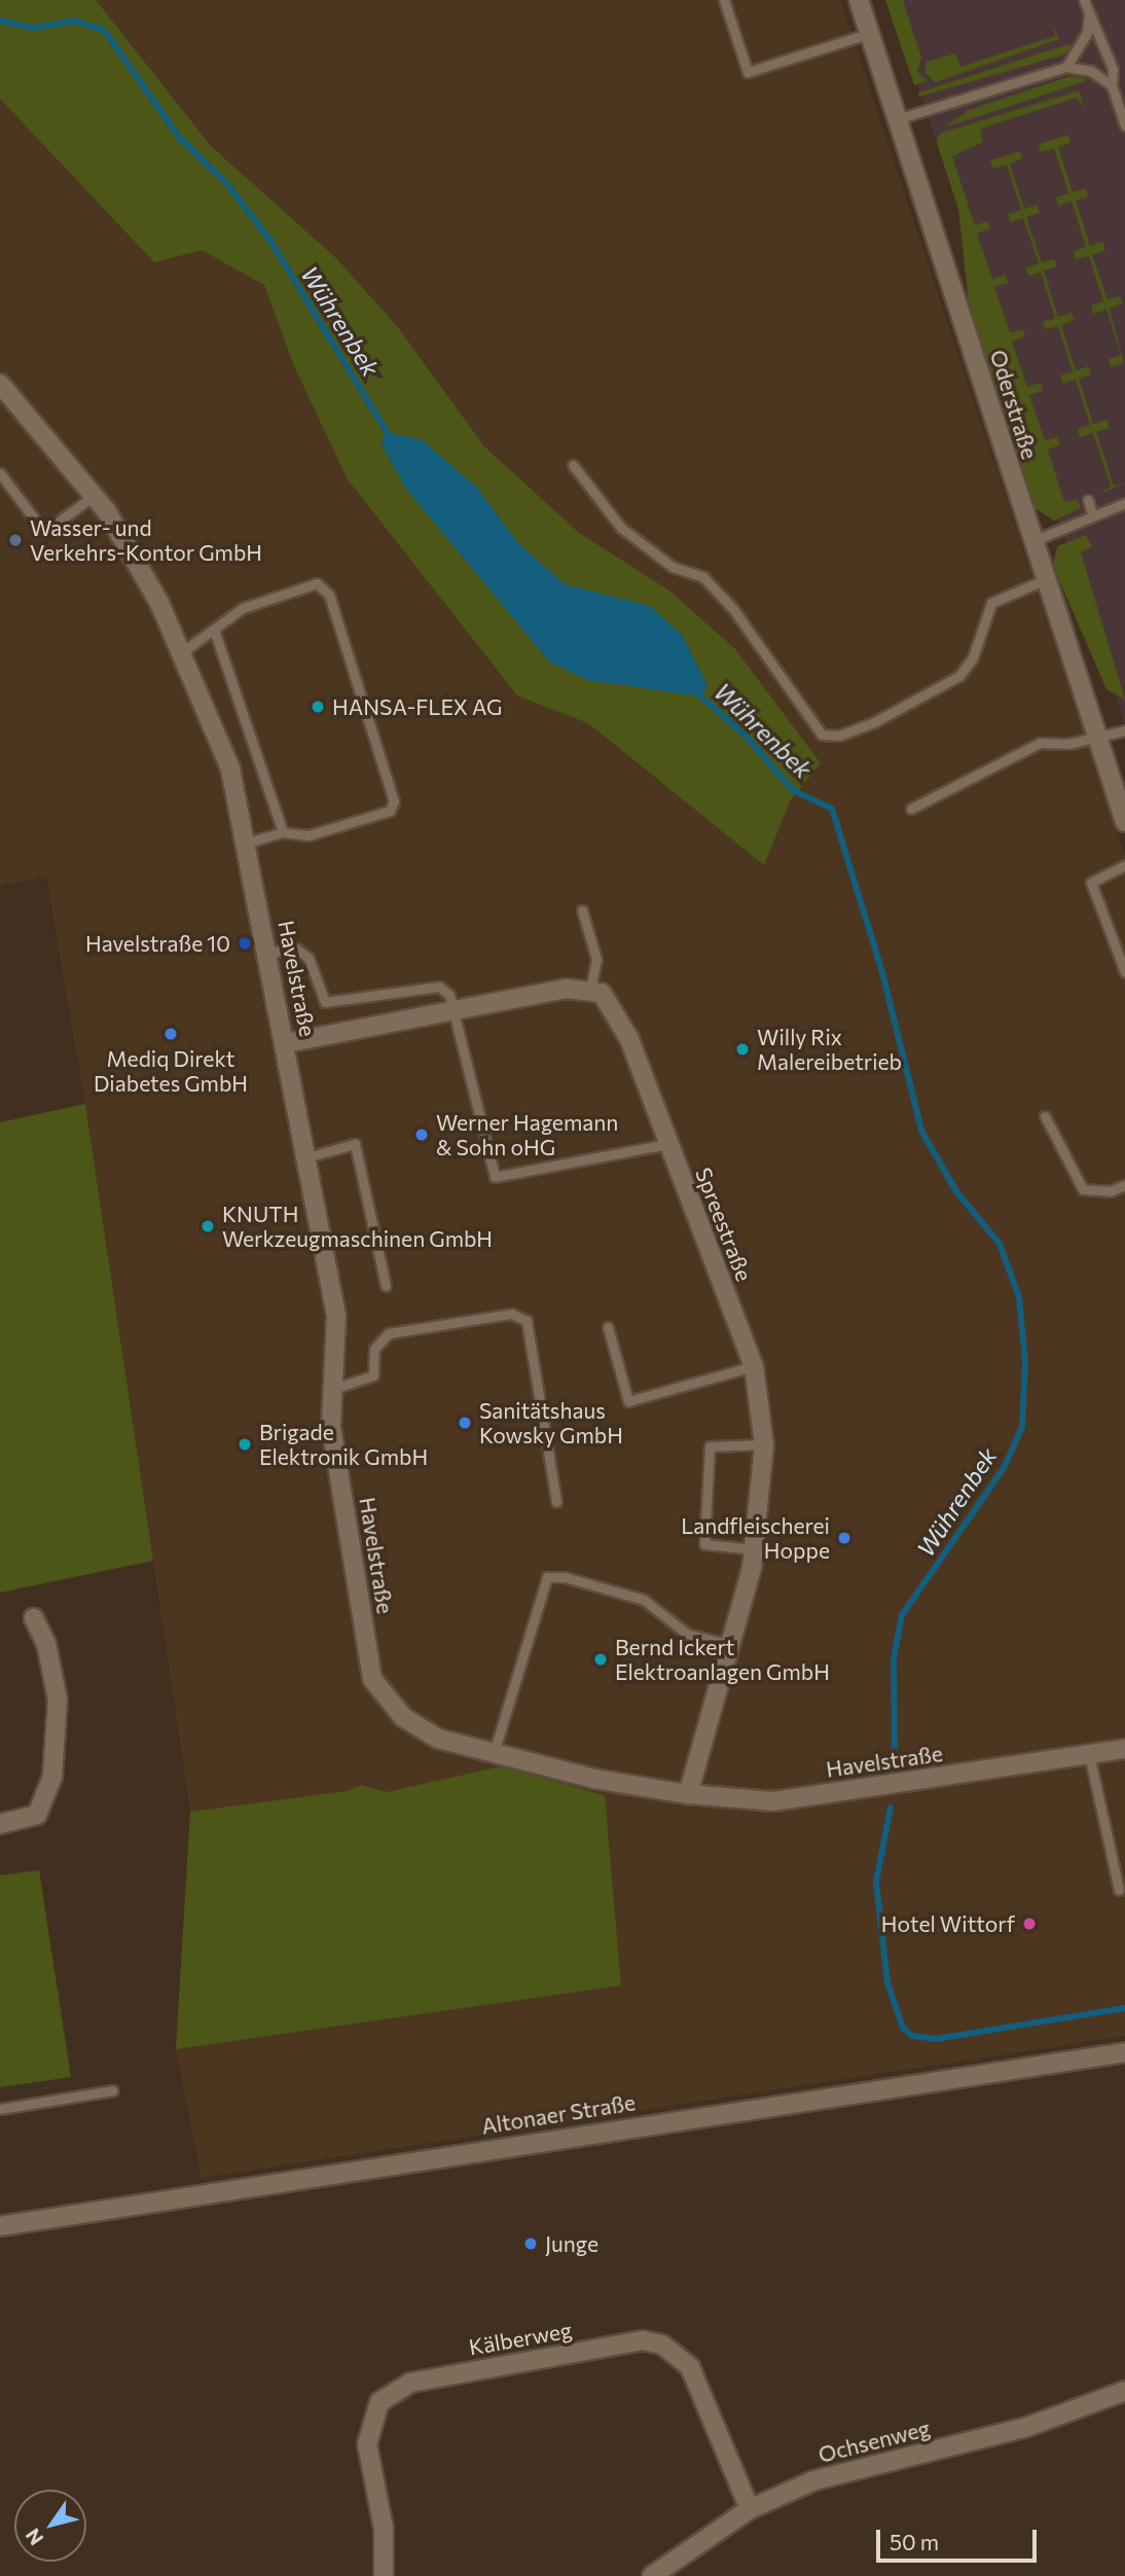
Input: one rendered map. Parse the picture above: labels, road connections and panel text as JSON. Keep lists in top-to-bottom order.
{
  "streets": {
    "street": [
      "Oderstraße",
      "Havelstraße",
      "Spreestraße",
      "Altonaer Straße",
      "Kälberweg",
      "Ochsenweg"
    ]
  },
  "crossings": [
    ["Havelstraße", "Spreestraße"],
    ["Kälberweg", "Ochsenweg"]
  ],
  "water": ["Wührenbek"],
  "places": [
    "Wasser- und Verkehrs-Kontor GmbH",
    "HANSA-FLEX AG",
    "Havelstraße 10",
    "Mediq Direkt Diabetes GmbH",
    "Willy Rix Malereibetrieb",
    "Werner Hagemann & Sohn oHG",
    "KNUTH Werkzeugmaschinen GmbH",
    "Sanitätshaus Kowsky GmbH",
    "Brigade Elektronik GmbH",
    "Landfleischerei Hoppe",
    "Bernd Ickert Elektroanlagen GmbH",
    "Hotel Wittorf",
    "Junge"
  ],
  "scale_bar": "50 m",
  "north": "bottom left"
}
